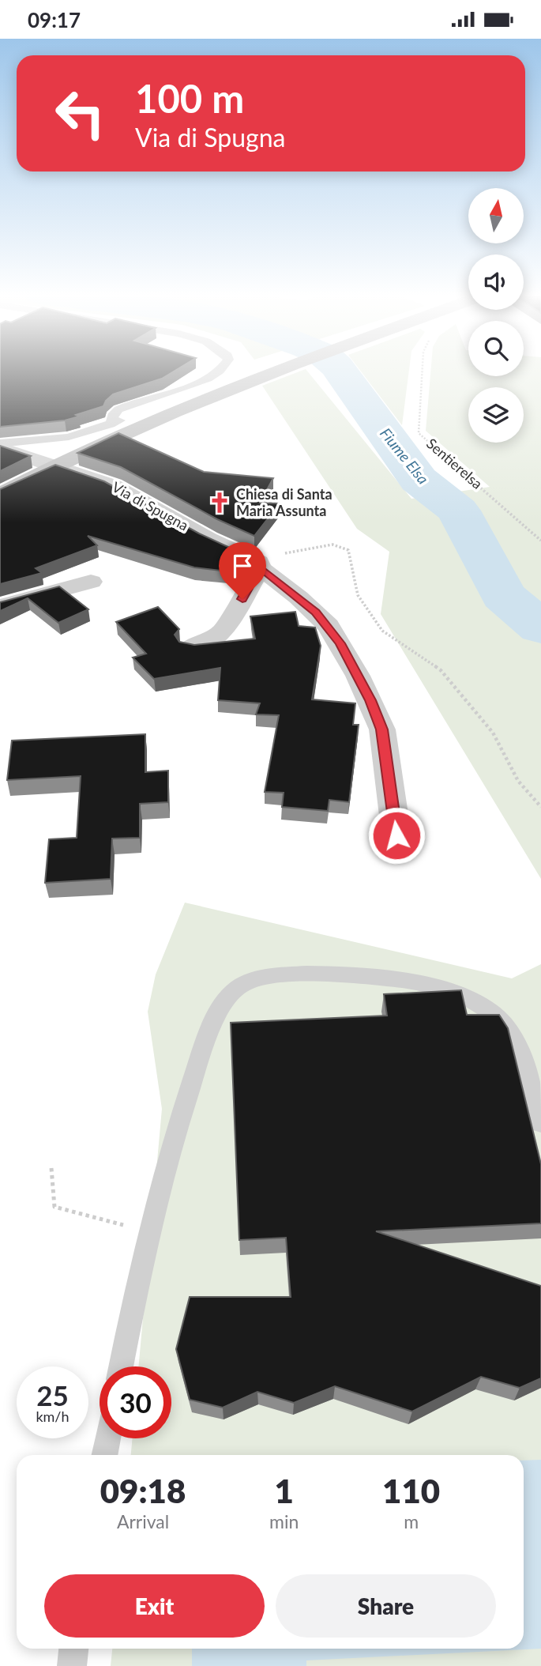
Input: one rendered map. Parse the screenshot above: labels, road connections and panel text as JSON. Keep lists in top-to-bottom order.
{
  "streets": {
    "street": ["Via di Spugna"],
    "path": ["Sentierelsa"]
  },
  "water": ["Fiume Elsa"],
  "places": {
    "church": ["Chiesa di Santa Maria Assunta"]
  },
  "north": "top",
  "page": {
    "status": "09:17",
    "turn": ["100 m", "Via di Spugna"],
    "speed": "25 km/h",
    "limit": "30",
    "eta": [
      "09:18",
      "Arrival",
      "1",
      "min",
      "110",
      "m"
    ],
    "buttons": ["Exit", "Share"]
  }
}
